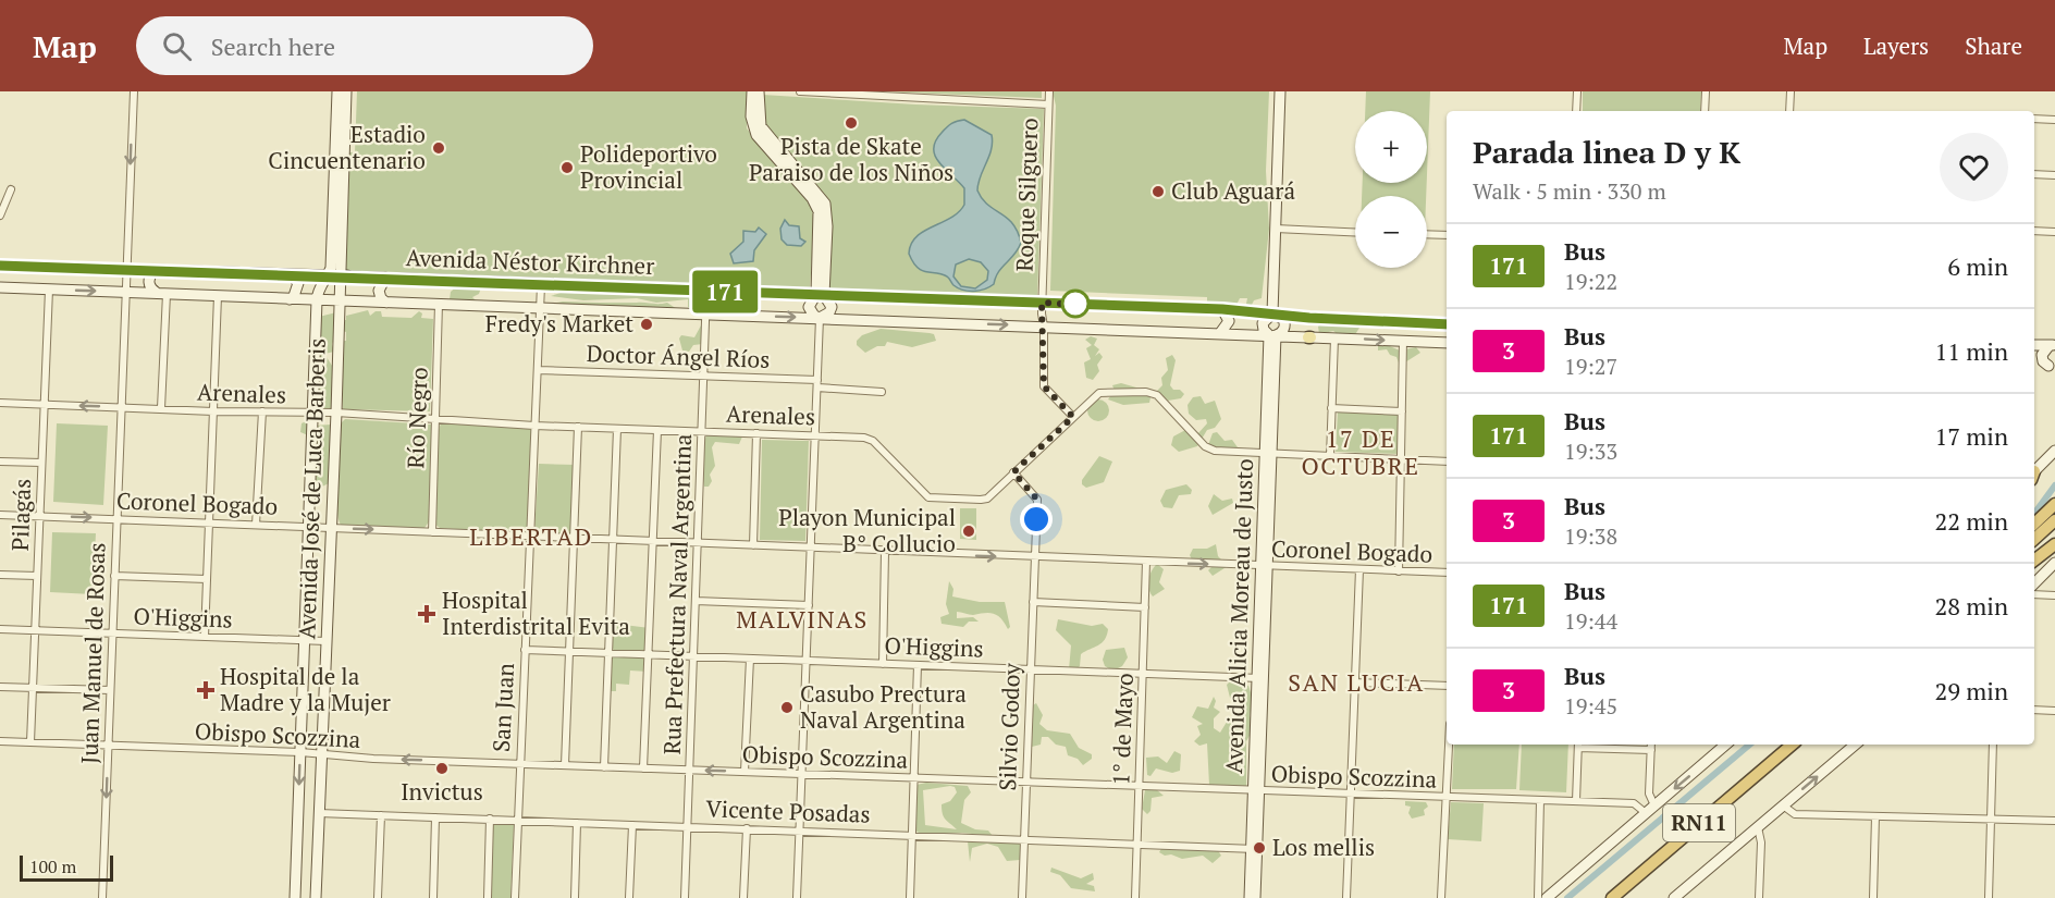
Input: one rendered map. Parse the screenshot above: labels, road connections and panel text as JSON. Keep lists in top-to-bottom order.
{
  "streets": {
    "highway": ["RN11"],
    "main road": ["Avenida Néstor Kirchner", "Avenida José de Luca Barberis", "Avenida Alicia Moreau de Justo"],
    "street": [
      "Roque Silguero",
      "Doctor Ángel Ríos",
      "Arenales",
      "Río Negro",
      "Coronel Bogado",
      "Pilagás",
      "Rua Prefectura Naval Argentina",
      "O'Higgins",
      "Juan Manuel de Rosas",
      "San Juan",
      "Silvio Godoy",
      "1° de Mayo",
      "Obispo Scozzina",
      "Vicente Posadas"
    ]
  },
  "crossings": [
    ["Roque Silguero", "Avenida Néstor Kirchner"],
    ["Roque Silguero", "Arenales"],
    ["Avenida Néstor Kirchner", "Río Negro"],
    ["Avenida Néstor Kirchner", "Avenida José de Luca Barberis"],
    ["Avenida Néstor Kirchner", "Pilagás"],
    ["Avenida Néstor Kirchner", "Rua Prefectura Naval Argentina"],
    ["Avenida Néstor Kirchner", "Avenida Alicia Moreau de Justo"],
    ["Avenida Néstor Kirchner", "Juan Manuel de Rosas"],
    ["Avenida Néstor Kirchner", "San Juan"],
    ["Doctor Ángel Ríos", "Rua Prefectura Naval Argentina"],
    ["Doctor Ángel Ríos", "San Juan"],
    ["Arenales", "Río Negro"],
    ["Arenales", "Avenida José de Luca Barberis"],
    ["Arenales", "Pilagás"],
    ["Arenales", "Rua Prefectura Naval Argentina"],
    ["Arenales", "Avenida Alicia Moreau de Justo"],
    ["Arenales", "Juan Manuel de Rosas"],
    ["Arenales", "San Juan"],
    ["Arenales", "Silvio Godoy"],
    ["Río Negro", "Coronel Bogado"],
    ["Avenida José de Luca Barberis", "Coronel Bogado"],
    ["Avenida José de Luca Barberis", "O'Higgins"],
    ["Avenida José de Luca Barberis", "Obispo Scozzina"],
    ["Avenida José de Luca Barberis", "Vicente Posadas"],
    ["Coronel Bogado", "Pilagás"],
    ["Coronel Bogado", "Rua Prefectura Naval Argentina"],
    ["Coronel Bogado", "Avenida Alicia Moreau de Justo"],
    ["Coronel Bogado", "Juan Manuel de Rosas"],
    ["Coronel Bogado", "San Juan"],
    ["Coronel Bogado", "Silvio Godoy"],
    ["Coronel Bogado", "1° de Mayo"],
    ["Pilagás", "O'Higgins"],
    ["Pilagás", "Obispo Scozzina"],
    ["Rua Prefectura Naval Argentina", "O'Higgins"],
    ["Rua Prefectura Naval Argentina", "Obispo Scozzina"],
    ["Rua Prefectura Naval Argentina", "Vicente Posadas"],
    ["Avenida Alicia Moreau de Justo", "O'Higgins"],
    ["Avenida Alicia Moreau de Justo", "Obispo Scozzina"],
    ["Avenida Alicia Moreau de Justo", "Vicente Posadas"],
    ["O'Higgins", "Juan Manuel de Rosas"],
    ["O'Higgins", "San Juan"],
    ["O'Higgins", "Silvio Godoy"],
    ["O'Higgins", "1° de Mayo"],
    ["Juan Manuel de Rosas", "Obispo Scozzina"],
    ["San Juan", "Obispo Scozzina"],
    ["San Juan", "Vicente Posadas"],
    ["Silvio Godoy", "Obispo Scozzina"],
    ["Silvio Godoy", "Vicente Posadas"],
    ["1° de Mayo", "Obispo Scozzina"],
    ["1° de Mayo", "Vicente Posadas"]
  ],
  "one_way": ["Juan Manuel de Rosas"],
  "districts": [
    "17 DE OCTUBRE",
    "LIBERTAD",
    "MALVINAS",
    "SAN LUCIA"
  ],
  "places": {
    "other": [
      "Pista de Skate Paraiso de los Niños",
      "Estadio Cincuentenario",
      "Polideportivo Provincial",
      "Club Aguará",
      "Fredy's Market",
      "Playon Municipal B° Collucio",
      "Casubo Prectura Naval Argentina",
      "Invictus",
      "Los mellis"
    ],
    "health": ["Hospital Interdistrital Evita", "Hospital de la Madre y la Mujer"]
  },
  "lines": ["bus line 171"],
  "scale_bar": "100 m",
  "page": {
    "header": "Map",
    "search": "Search here",
    "nav": ["Map", "Layers", "Share"],
    "on_map": "171",
    "map_buttons": ["+", "−"],
    "heading": ["Parada linea D y K", "Walk · 5 min · 330 m"],
    "list": [
      {
        "mark": "171",
        "name": "Bus",
        "note": "19:22",
        "value": "6 min"
      },
      {
        "mark": "3",
        "name": "Bus",
        "note": "19:27",
        "value": "11 min"
      },
      {
        "mark": "171",
        "name": "Bus",
        "note": "19:33",
        "value": "17 min"
      },
      {
        "mark": "3",
        "name": "Bus",
        "note": "19:38",
        "value": "22 min"
      },
      {
        "mark": "171",
        "name": "Bus",
        "note": "19:44",
        "value": "28 min"
      },
      {
        "mark": "3",
        "name": "Bus",
        "note": "19:45",
        "value": "29 min"
      }
    ],
    "scale": "100 m"
  }
}
